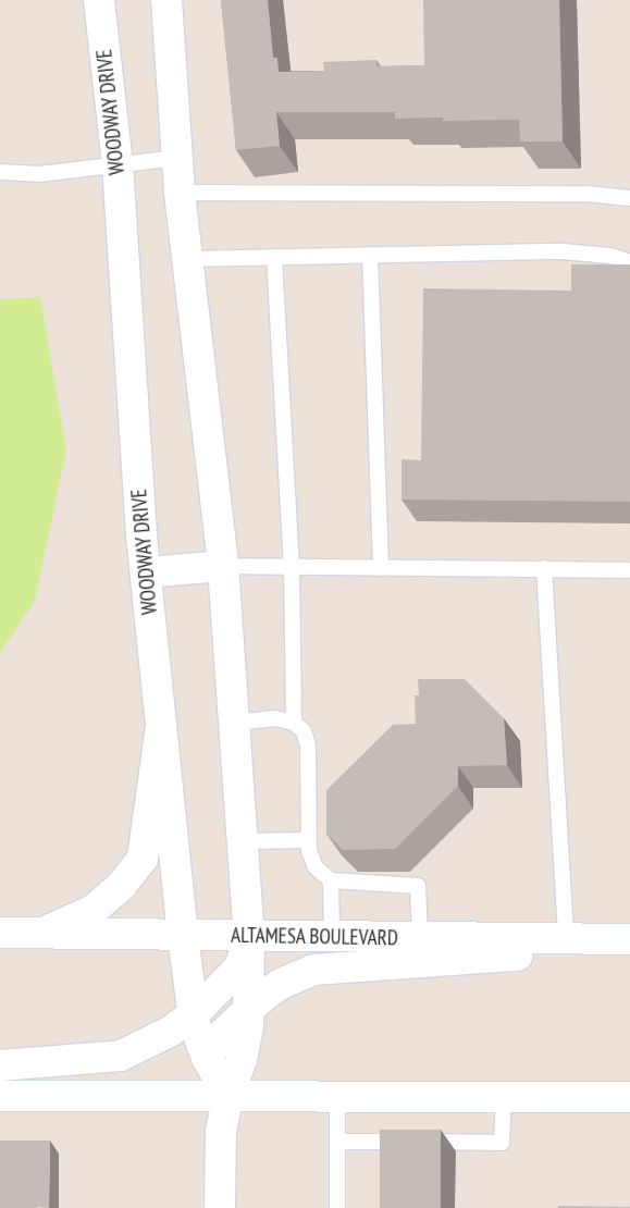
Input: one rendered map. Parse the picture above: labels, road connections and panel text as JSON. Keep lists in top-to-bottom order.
{
  "streets": {
    "street": ["WOODWAY DRIVE", "ALTAMESA BOULEVARD"]
  },
  "crossings": [
    ["WOODWAY DRIVE", "ALTAMESA BOULEVARD"]
  ]
}
